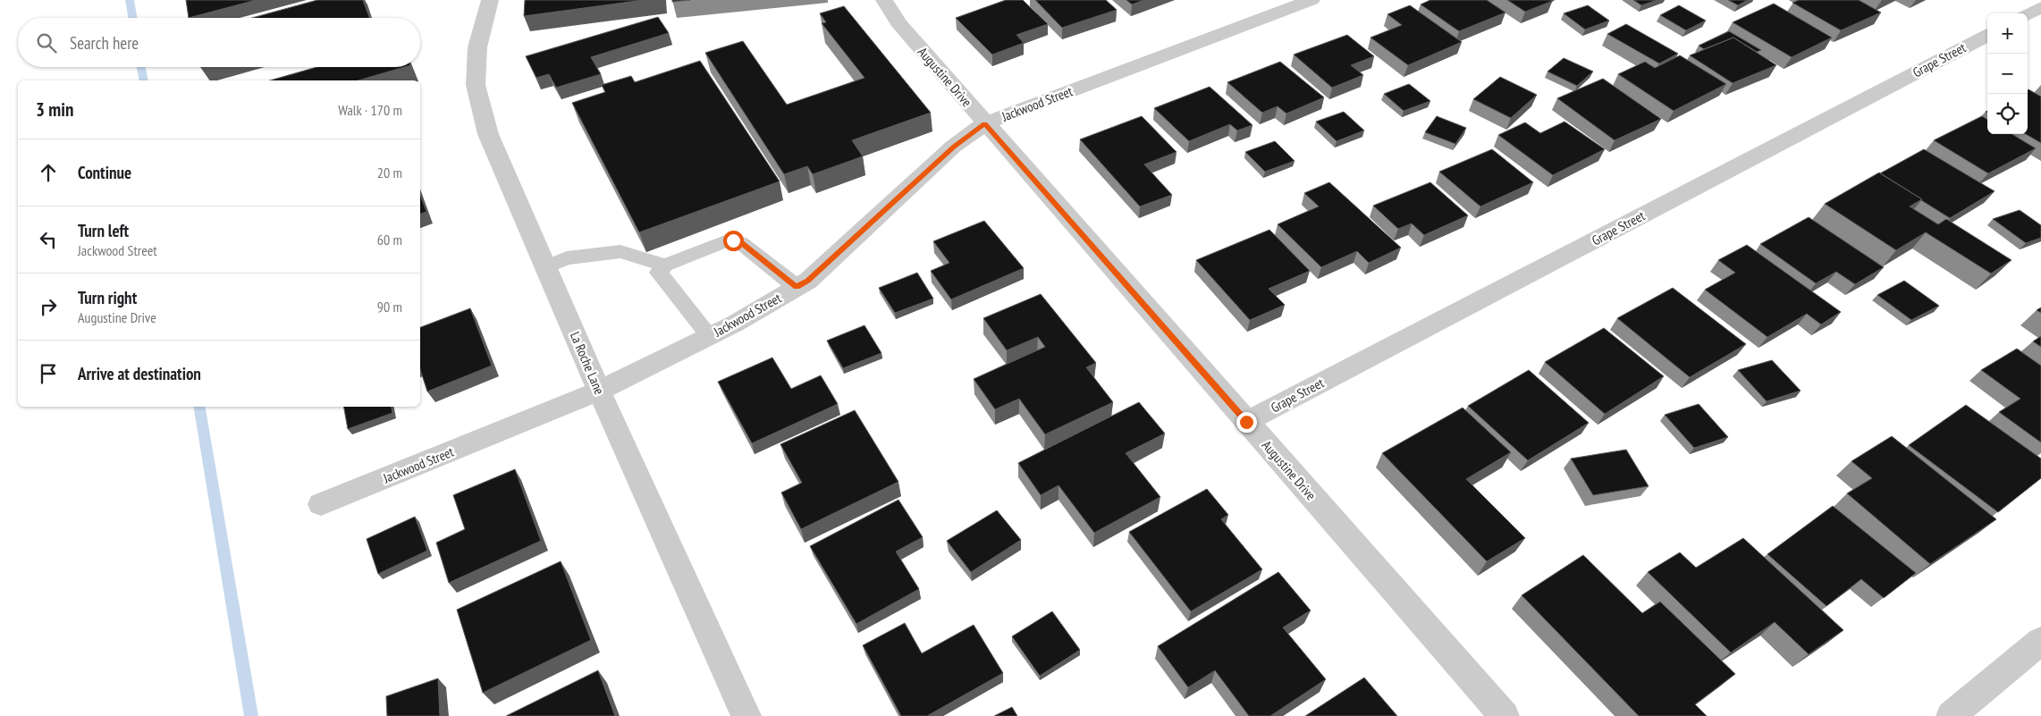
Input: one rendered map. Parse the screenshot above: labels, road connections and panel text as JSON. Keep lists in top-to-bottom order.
{
  "streets": {
    "street": [
      "Grape Street",
      "Augustine Drive",
      "Jackwood Street",
      "La Roche Lane"
    ]
  },
  "crossings": [
    ["Grape Street", "Augustine Drive"],
    ["Augustine Drive", "Jackwood Street"],
    ["Jackwood Street", "La Roche Lane"]
  ],
  "page": {
    "map_buttons": ["+", "−"],
    "search": "Search here",
    "heading": ["3 min", "Walk · 170 m"],
    "list": [
      ["Continue", "20 m"],
      ["Turn left", "Jackwood Street", "60 m"],
      ["Turn right", "Augustine Drive", "90 m"],
      "Arrive at destination"
    ]
  }
}
